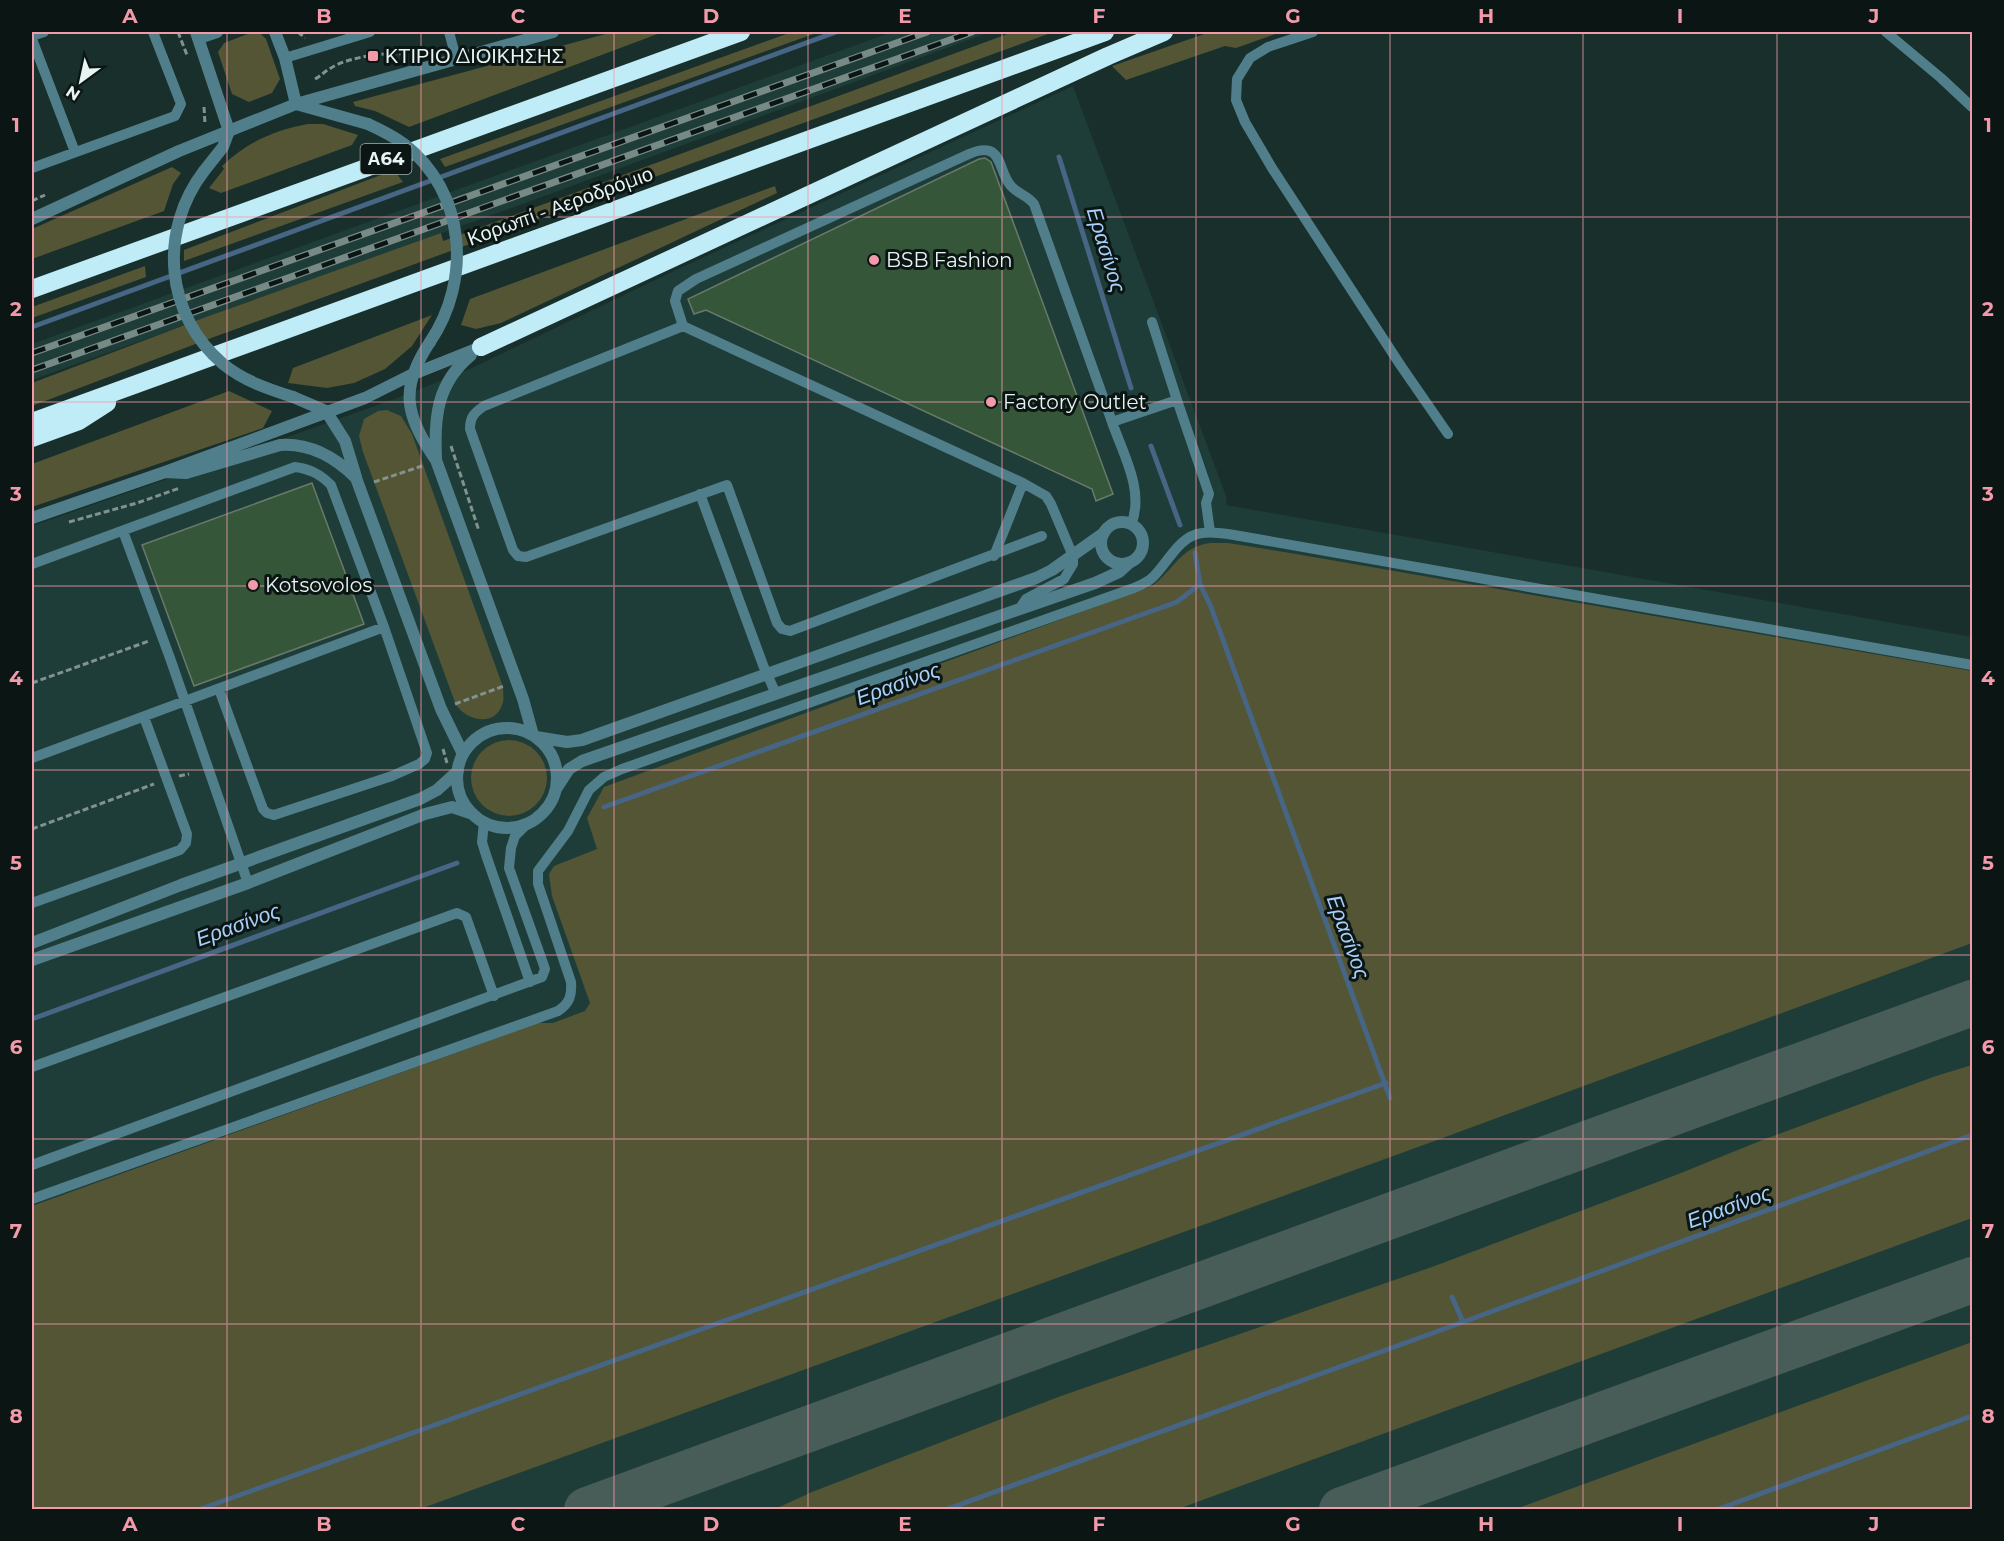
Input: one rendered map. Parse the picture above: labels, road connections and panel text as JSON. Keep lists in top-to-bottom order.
{
  "streets": {
    "highway": ["Α64", "Κορωπί - Αεροδρόμιο"]
  },
  "water": ["Ερασίνος"],
  "places": {
    "transit": ["ΚΤΙΡΙΟ ΔΙΟΙΚΗΣΗΣ"],
    "other": ["BSB Fashion", "Factory Outlet", "Kotsovolos"]
  },
  "north": "bottom left",
  "grid": {
    "columns": [
      "A",
      "B",
      "C",
      "D",
      "E",
      "F",
      "G",
      "H",
      "I",
      "J"
    ],
    "rows": [
      "1",
      "2",
      "3",
      "4",
      "5",
      "6",
      "7",
      "8"
    ]
  }
}
